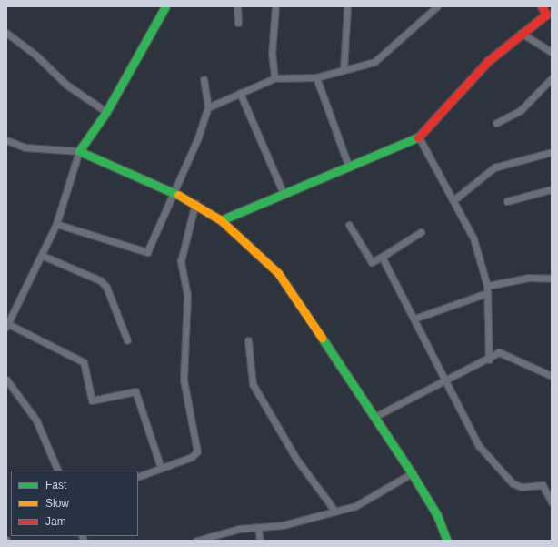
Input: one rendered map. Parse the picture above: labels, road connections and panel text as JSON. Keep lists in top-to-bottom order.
{
  "legend": ["Fast", "Slow", "Jam"]
}
